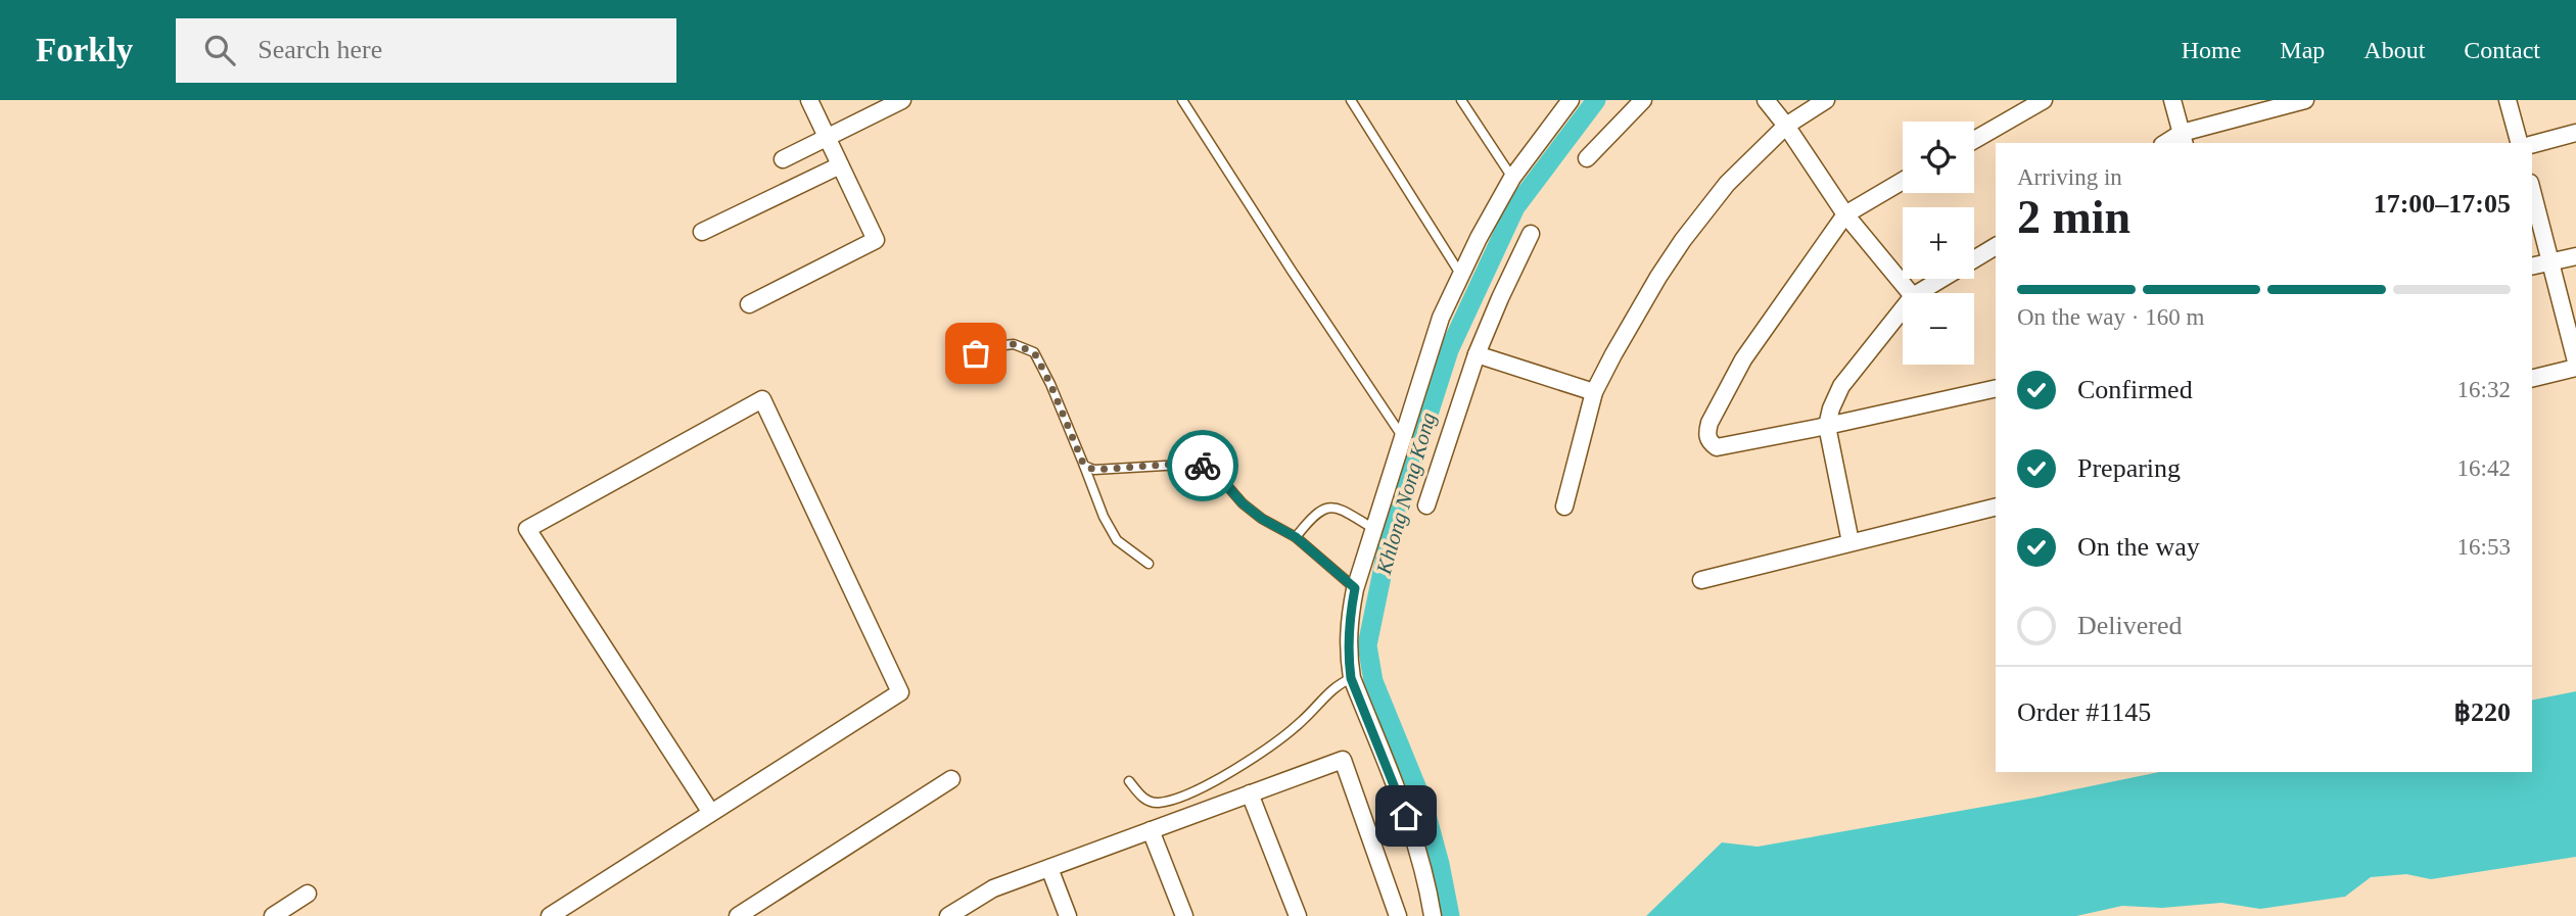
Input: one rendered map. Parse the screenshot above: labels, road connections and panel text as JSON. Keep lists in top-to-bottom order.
{
  "water": ["Khlong Nong Kong"],
  "page": {
    "header": "Forkly",
    "search": "Search here",
    "nav": [
      "Home",
      "Map",
      "About",
      "Contact"
    ],
    "map_buttons": ["+", "−"],
    "heading": ["2 min", "Arriving in", "17:00–17:05"],
    "panel": ["Order #1145", "฿220"],
    "bar": "On the way · 160 m",
    "list": [
      ["Confirmed", "16:32"],
      ["Preparing", "16:42"],
      ["On the way", "16:53"],
      "Delivered"
    ]
  }
}
